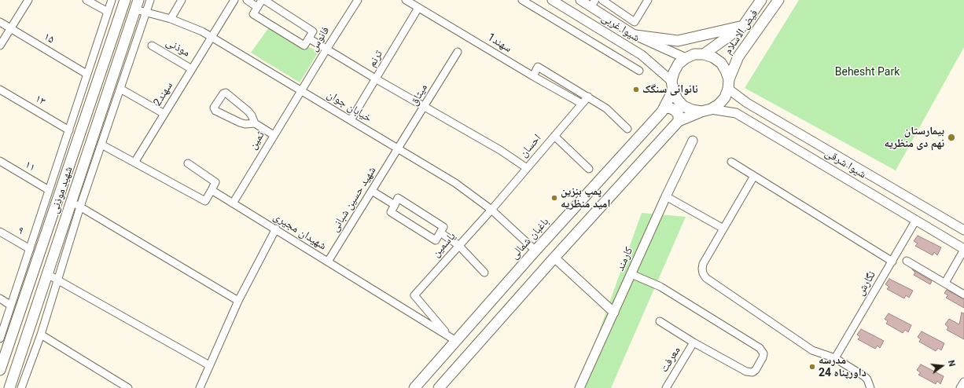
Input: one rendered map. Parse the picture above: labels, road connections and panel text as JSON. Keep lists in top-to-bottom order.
{
  "streets": {
    "main road": ["فیض الاسلام", "شهید موذنی", "باغبان شمالی"],
    "street": [
      "شیوا غربی",
      "۱۵",
      "فانوس",
      "1سهند",
      "موذنی",
      "ترنم",
      "2سهند",
      "میثاق",
      "۱۳",
      "خیابان جوان",
      "ثمین",
      "احسان",
      "شیوا شرقی",
      "۱۱",
      "شهید حسین شبانی",
      "۹",
      "شهیدان مجیری",
      "یاسمین",
      "کارمند",
      "نگارش",
      "معرفت"
    ]
  },
  "crossings": [
    ["شیوا غربی", "فیض الاسلام"],
    ["شیوا غربی", "شیوا شرقی"],
    ["شیوا غربی", "باغبان شمالی"],
    ["فیض الاسلام", "شیوا شرقی"],
    ["فیض الاسلام", "باغبان شمالی"],
    ["فانوس", "خیابان جوان"],
    ["فانوس", "ثمین"],
    ["1سهند", "ترنم"],
    ["1سهند", "احسان"],
    ["موذنی", "2سهند"],
    ["ترنم", "خیابان جوان"],
    ["2سهند", "خیابان جوان"],
    ["میثاق", "خیابان جوان"],
    ["میثاق", "شهید حسین شبانی"],
    ["خیابان جوان", "ثمین"],
    ["خیابان جوان", "احسان"],
    ["خیابان جوان", "شهید موذنی"],
    ["خیابان جوان", "شهید حسین شبانی"],
    ["خیابان جوان", "باغبان شمالی"],
    ["خیابان جوان", "یاسمین"],
    ["ثمین", "شهیدان مجیری"],
    ["احسان", "یاسمین"],
    ["شیوا شرقی", "باغبان شمالی"],
    ["شیوا شرقی", "نگارش"],
    ["شهید حسین شبانی", "شهیدان مجیری"],
    ["شهیدان مجیری", "باغبان شمالی"],
    ["شهیدان مجیری", "یاسمین"],
    ["باغبان شمالی", "یاسمین"]
  ],
  "parks": ["Behesht Park"],
  "places": [
    "نانوائی سنگک",
    "بیمارستان نهم دی منظریه",
    "پمپ بنزین امید منظریه",
    "مدرسه داورپناه 24"
  ],
  "north": "right"
}
